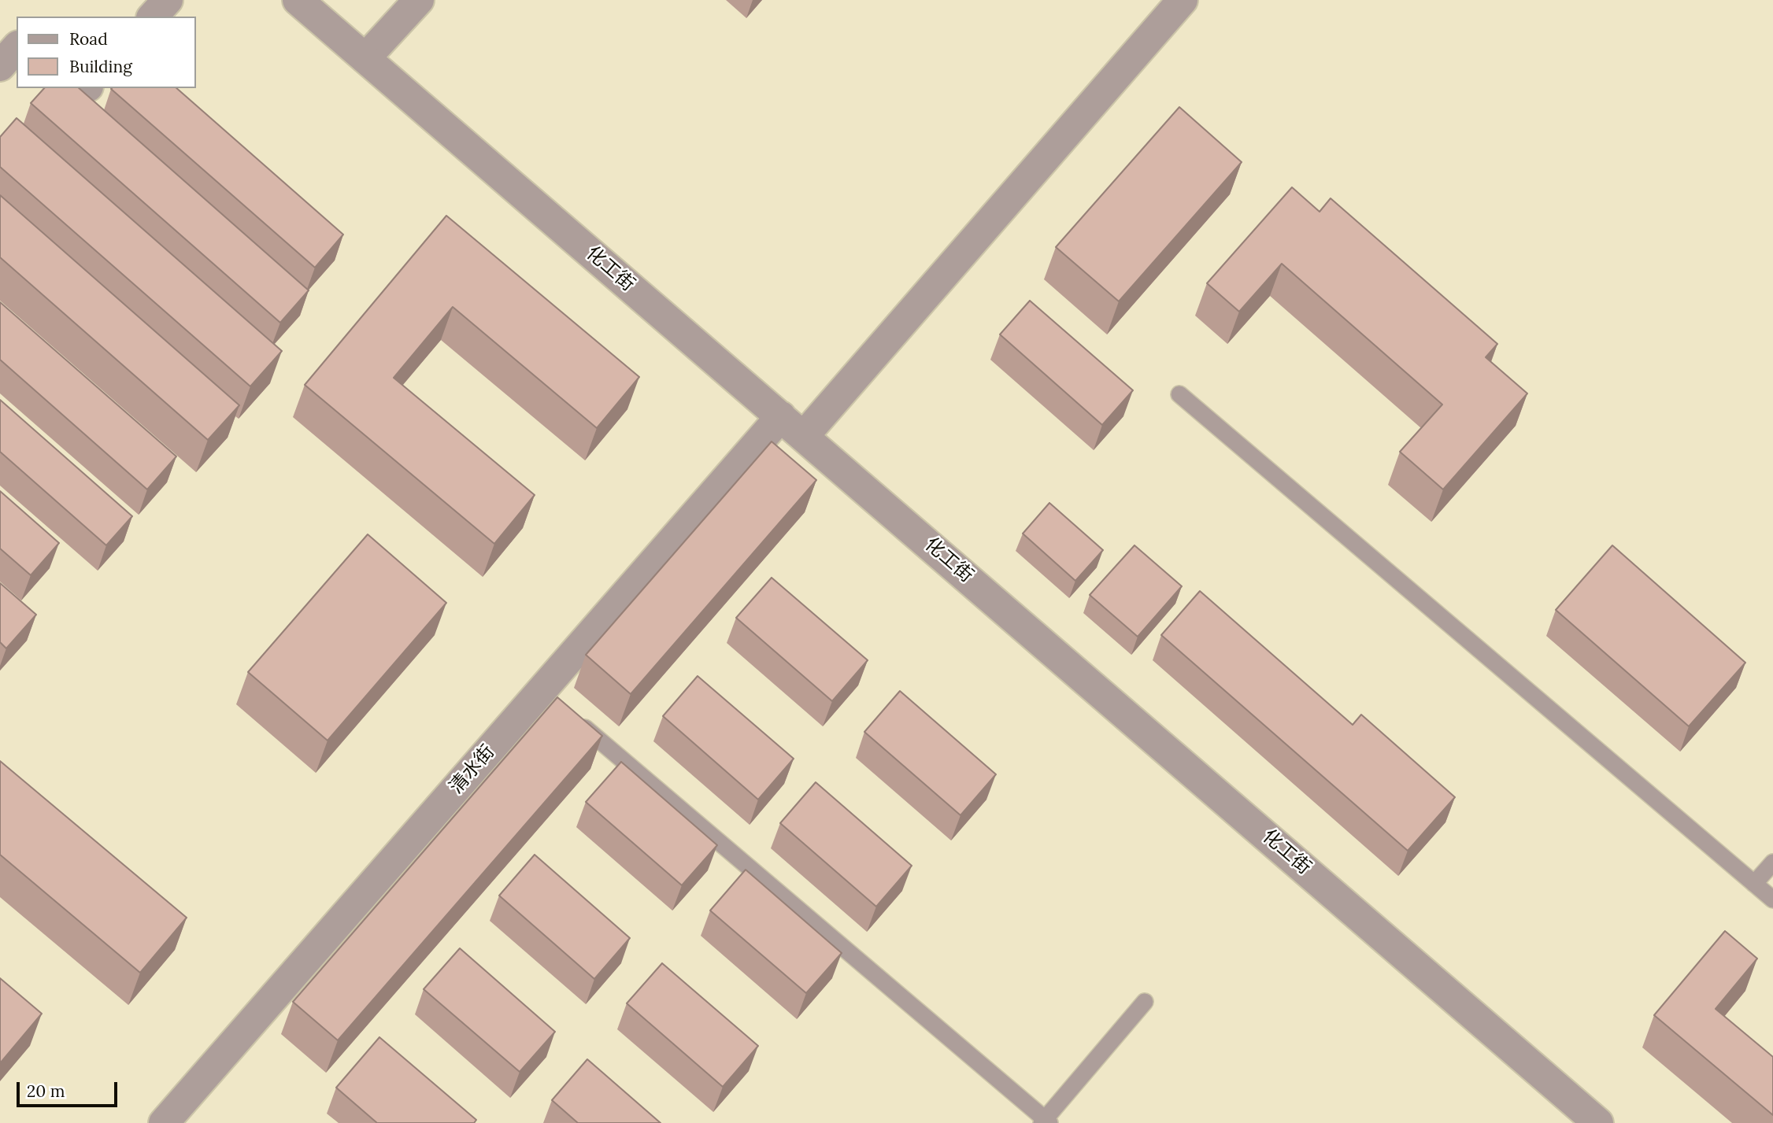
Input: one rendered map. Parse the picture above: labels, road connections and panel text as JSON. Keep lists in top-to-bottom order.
{
  "streets": {
    "street": ["化工街", "清水街"]
  },
  "crossings": [
    ["化工街", "清水街"]
  ],
  "legend": ["Road", "Building"],
  "scale_bar": "20 m"
}
